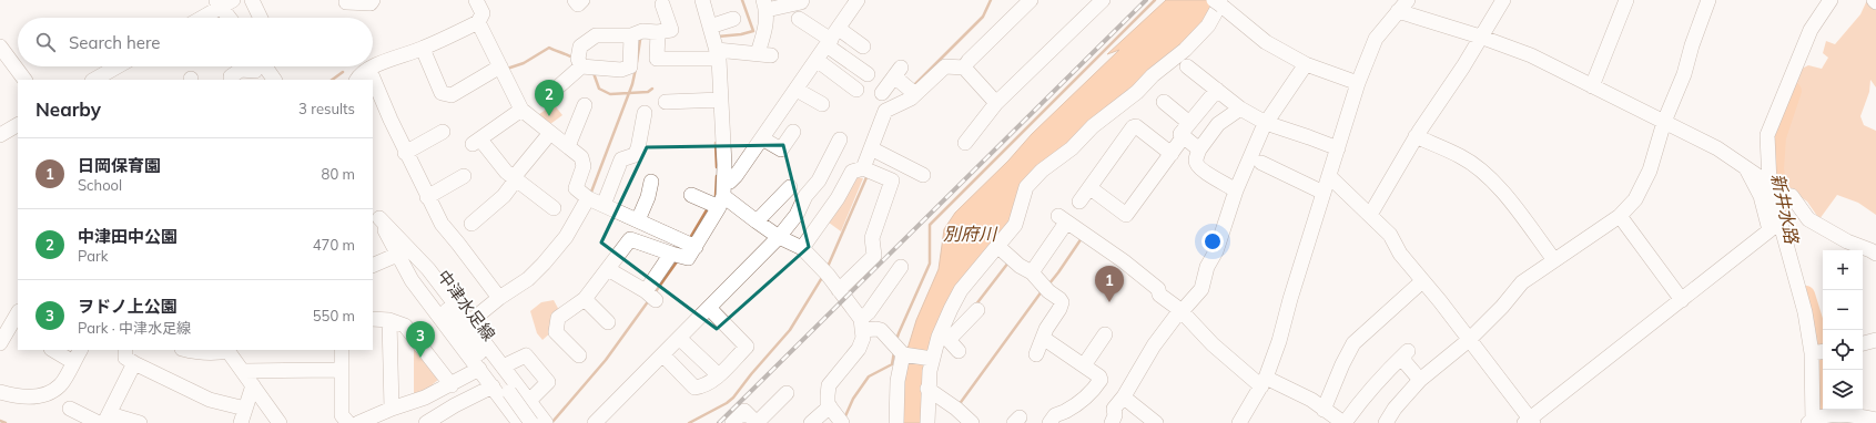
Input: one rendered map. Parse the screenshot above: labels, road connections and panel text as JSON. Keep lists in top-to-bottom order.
{
  "streets": {
    "street": ["中津水足線"]
  },
  "water": ["新井水路", "別府川"],
  "page": {
    "search": "Search here",
    "pins": ["2", "1", "3"],
    "heading": ["Nearby", "3 results"],
    "list": [
      {
        "mark": "1",
        "name": "日岡保育園",
        "note": "School",
        "value": "80 m"
      },
      {
        "mark": "2",
        "name": "中津田中公園",
        "note": "Park",
        "value": "470 m"
      },
      {
        "mark": "3",
        "name": "ヲドノ上公園",
        "note": "Park · 中津水足線",
        "value": "550 m"
      }
    ],
    "map_buttons": ["+", "−"]
  }
}
